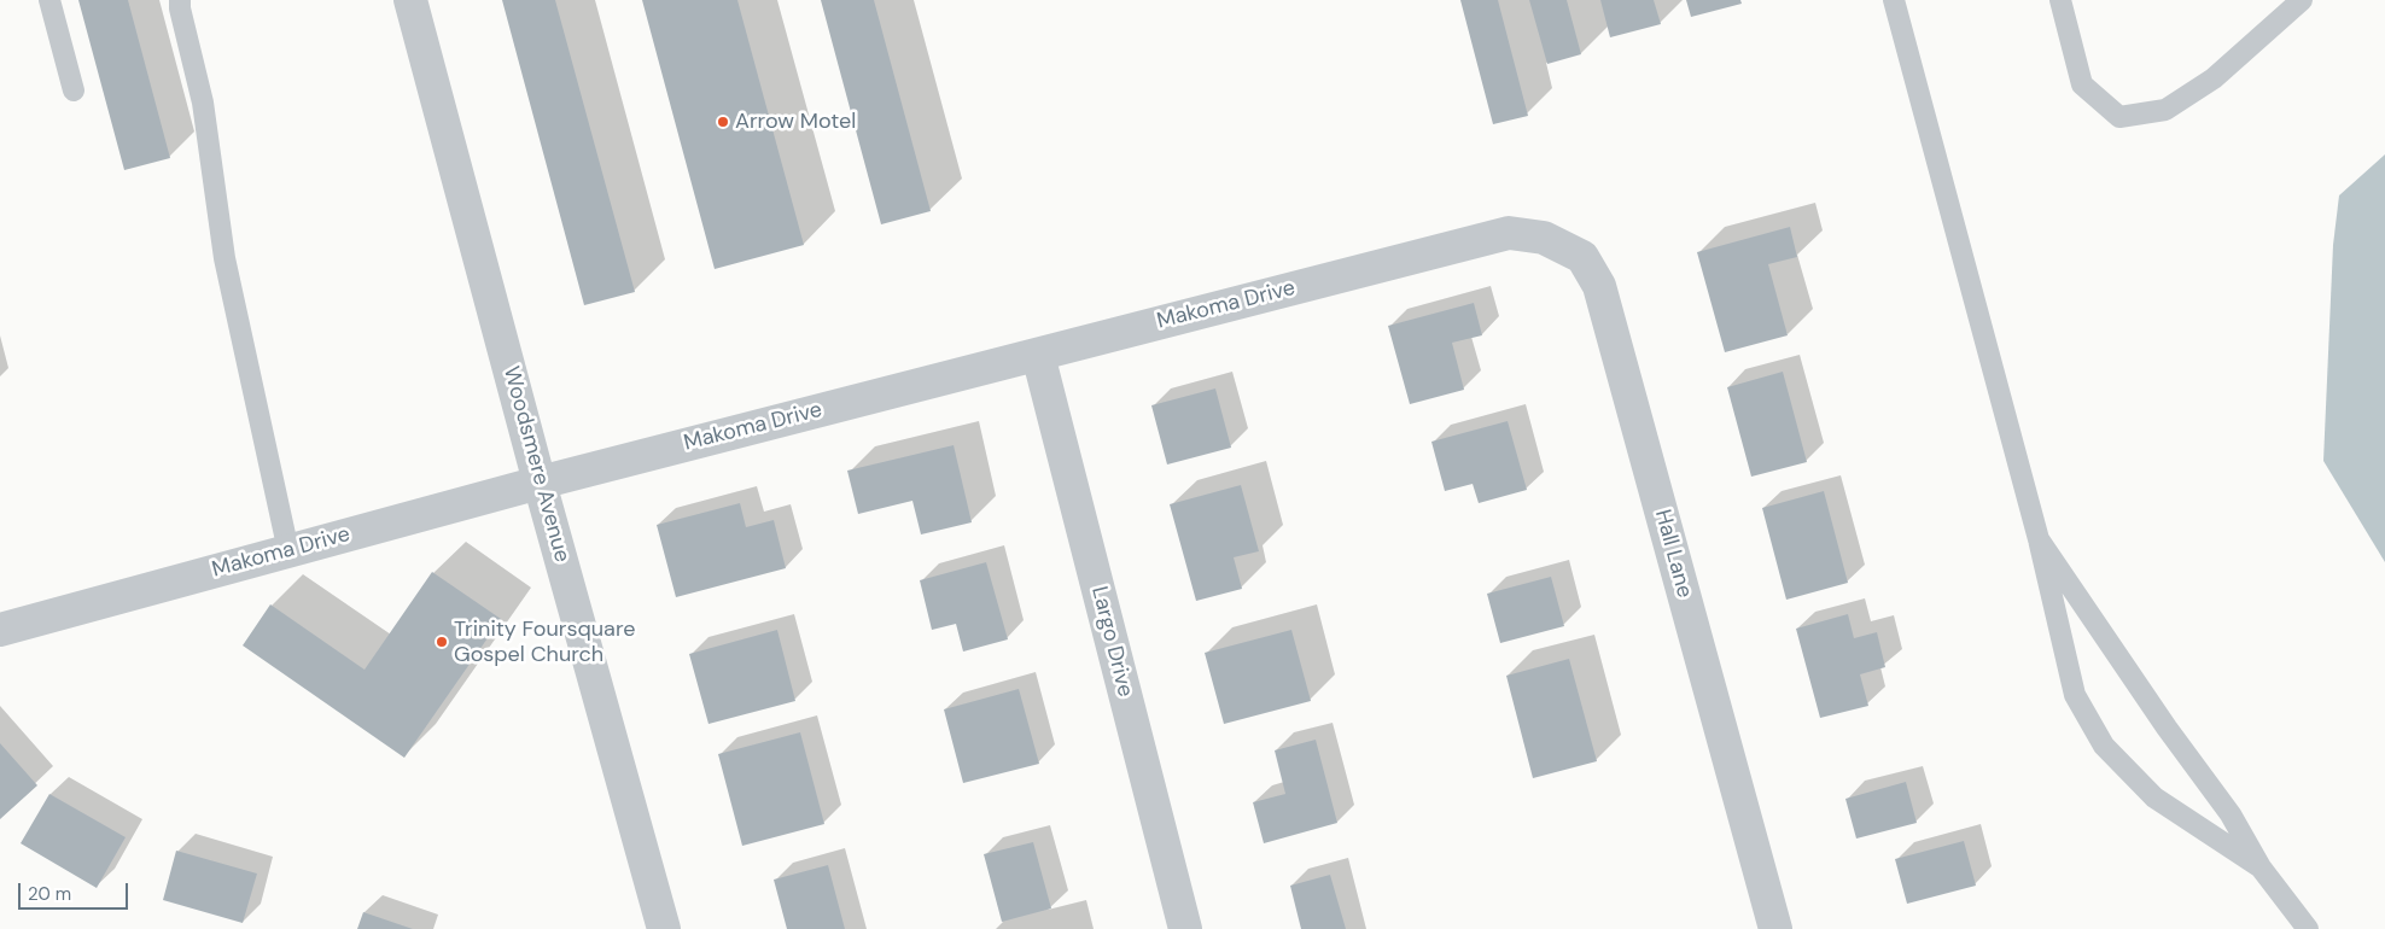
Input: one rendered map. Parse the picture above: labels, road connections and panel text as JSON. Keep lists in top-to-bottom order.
{
  "streets": {
    "street": [
      "Makoma Drive",
      "Woodsmere Avenue",
      "Hall Lane",
      "Largo Drive"
    ]
  },
  "crossings": [
    ["Makoma Drive", "Woodsmere Avenue"],
    ["Makoma Drive", "Hall Lane"],
    ["Makoma Drive", "Largo Drive"]
  ],
  "places": ["Arrow Motel", "Trinity Foursquare Gospel Church"],
  "scale_bar": "20 m"
}
